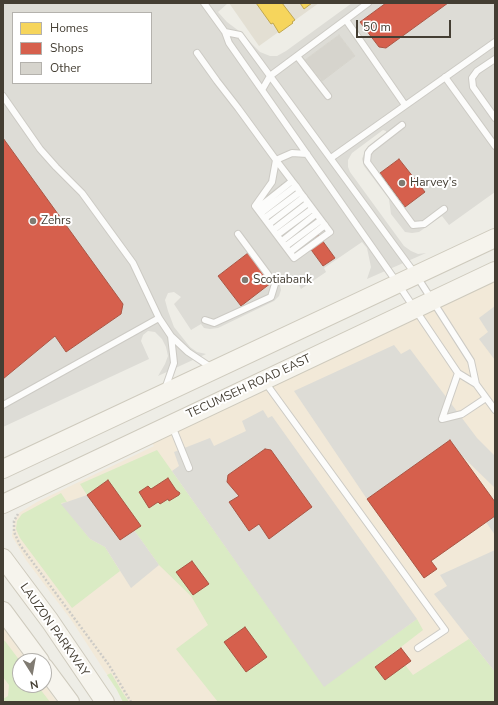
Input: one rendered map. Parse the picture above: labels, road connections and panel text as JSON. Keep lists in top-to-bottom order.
{
  "streets": {
    "main road": ["TECUMSEH ROAD EAST", "LAUZON PARKWAY"]
  },
  "places": ["Harvey's", "Zehrs", "Scotiabank"],
  "legend": ["Homes", "Shops", "Other"],
  "scale_bar": "50 m",
  "north": "bottom"
}
